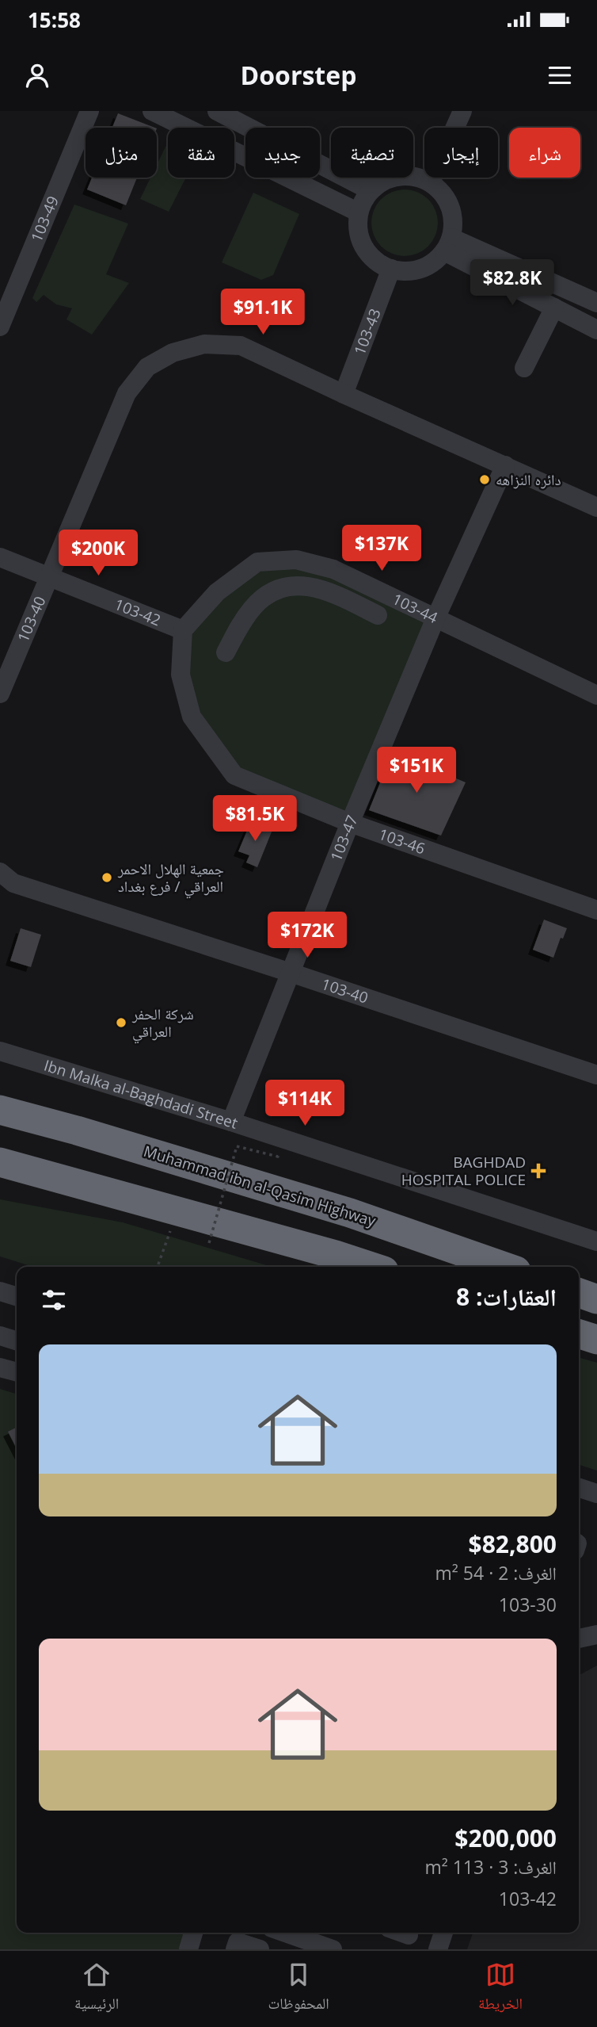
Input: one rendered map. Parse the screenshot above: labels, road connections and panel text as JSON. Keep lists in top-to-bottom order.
{
  "streets": {
    "highway": ["Muhammad ibn al-Qasim Highway"],
    "street": [
      "103-49",
      "103-43",
      "103-44",
      "103-42",
      "103-40",
      "103-47",
      "103-46",
      "Ibn Malka al-Baghdadi Street"
    ]
  },
  "crossings": [
    ["103-43", "103-40"],
    ["103-44", "103-42"],
    ["103-44", "103-47"],
    ["103-44", "103-46"],
    ["103-42", "103-40"],
    ["103-42", "103-46"],
    ["103-40", "103-47"],
    ["103-47", "103-46"],
    ["103-47", "Ibn Malka al-Baghdadi Street"]
  ],
  "places": {
    "other": ["دائره النزاهه", "جمعية الهلال الاحمر العراقي / فرع بغداد", "شركة الحفر العراقي"],
    "health": ["BAGHDAD HOSPITAL POLICE"]
  },
  "page": {
    "status": "15:58",
    "header": "Doorstep",
    "chip": [
      "شراء",
      "إيجار",
      "تصفية",
      "جديد",
      "شقة",
      "منزل"
    ],
    "price": [
      "$82.8K",
      "$91.1K",
      "$137K",
      "$200K",
      "$151K",
      "$81.5K",
      "$172K",
      "$114K"
    ],
    "heading": "العقارات: 8",
    "list": [
      {
        "name": "$82,800",
        "note": "الغرف: 2 · 54 m² · 103-30"
      },
      {
        "name": "$200,000",
        "note": "الغرف: 3 · 113 m² · 103-42"
      }
    ],
    "tabs": ["الخريطة", "المحفوظات", "الرئيسية"]
  }
}
